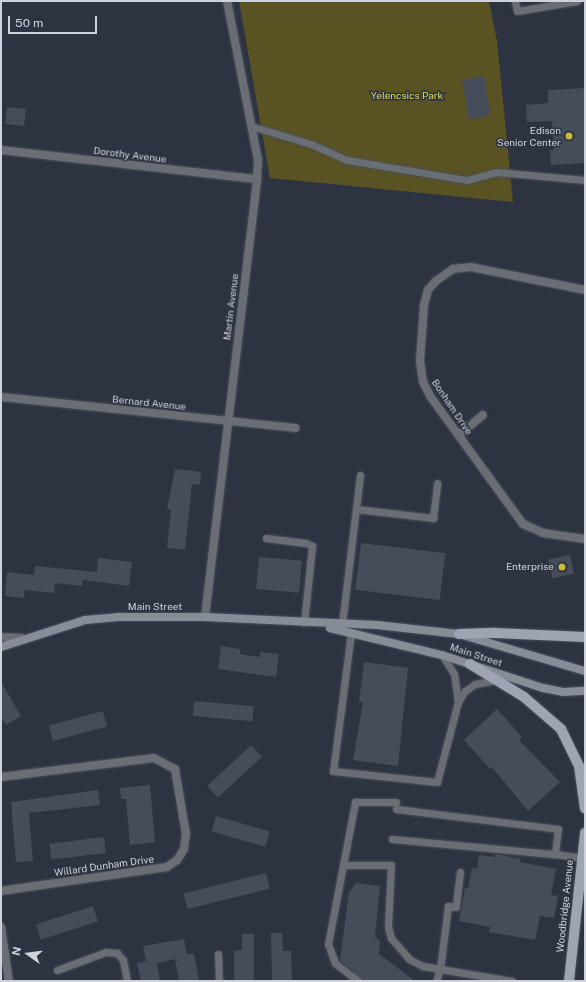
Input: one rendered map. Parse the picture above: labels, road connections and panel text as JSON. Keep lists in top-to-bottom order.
{
  "streets": {
    "main road": ["Main Street", "Woodbridge Avenue"],
    "street": [
      "Dorothy Avenue",
      "Martin Avenue",
      "Bernard Avenue",
      "Bonham Drive",
      "Willard Dunham Drive"
    ]
  },
  "crossings": [
    ["Dorothy Avenue", "Martin Avenue"],
    ["Martin Avenue", "Bernard Avenue"],
    ["Martin Avenue", "Main Street"]
  ],
  "parks": ["Yelencsics Park"],
  "places": ["Edison Senior Center", "Enterprise"],
  "scale_bar": "50 m",
  "north": "left"
}
